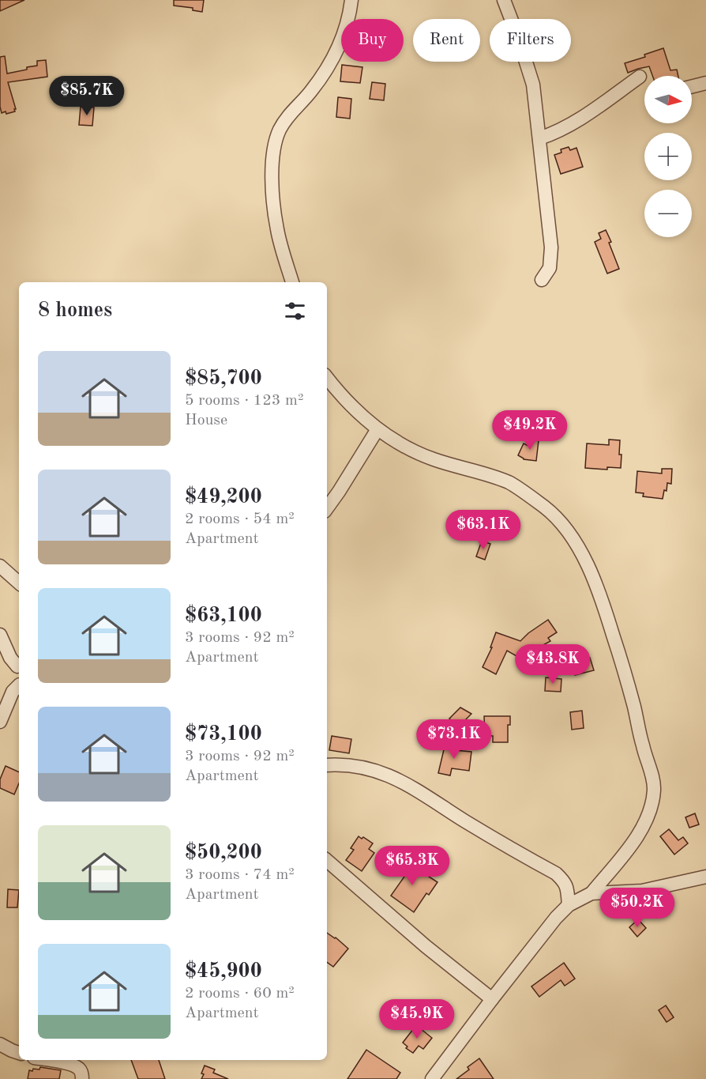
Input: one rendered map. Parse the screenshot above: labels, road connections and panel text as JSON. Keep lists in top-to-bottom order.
{
  "north": "right",
  "page": {
    "chip": ["Buy", "Rent", "Filters"],
    "map_buttons": ["+", "−"],
    "price": [
      "$85.7K",
      "$49.2K",
      "$63.1K",
      "$43.8K",
      "$73.1K",
      "$65.3K",
      "$50.2K",
      "$45.9K"
    ],
    "heading": "8 homes",
    "list": [
      {
        "name": "$85,700",
        "note": "5 rooms · 123 m² · House"
      },
      {
        "name": "$49,200",
        "note": "2 rooms · 54 m² · Apartment"
      },
      {
        "name": "$63,100",
        "note": "3 rooms · 92 m² · Apartment"
      },
      {
        "name": "$73,100",
        "note": "3 rooms · 92 m² · Apartment"
      },
      {
        "name": "$50,200",
        "note": "3 rooms · 74 m² · Apartment"
      },
      {
        "name": "$45,900",
        "note": "2 rooms · 60 m² · Apartment"
      }
    ]
  }
}
